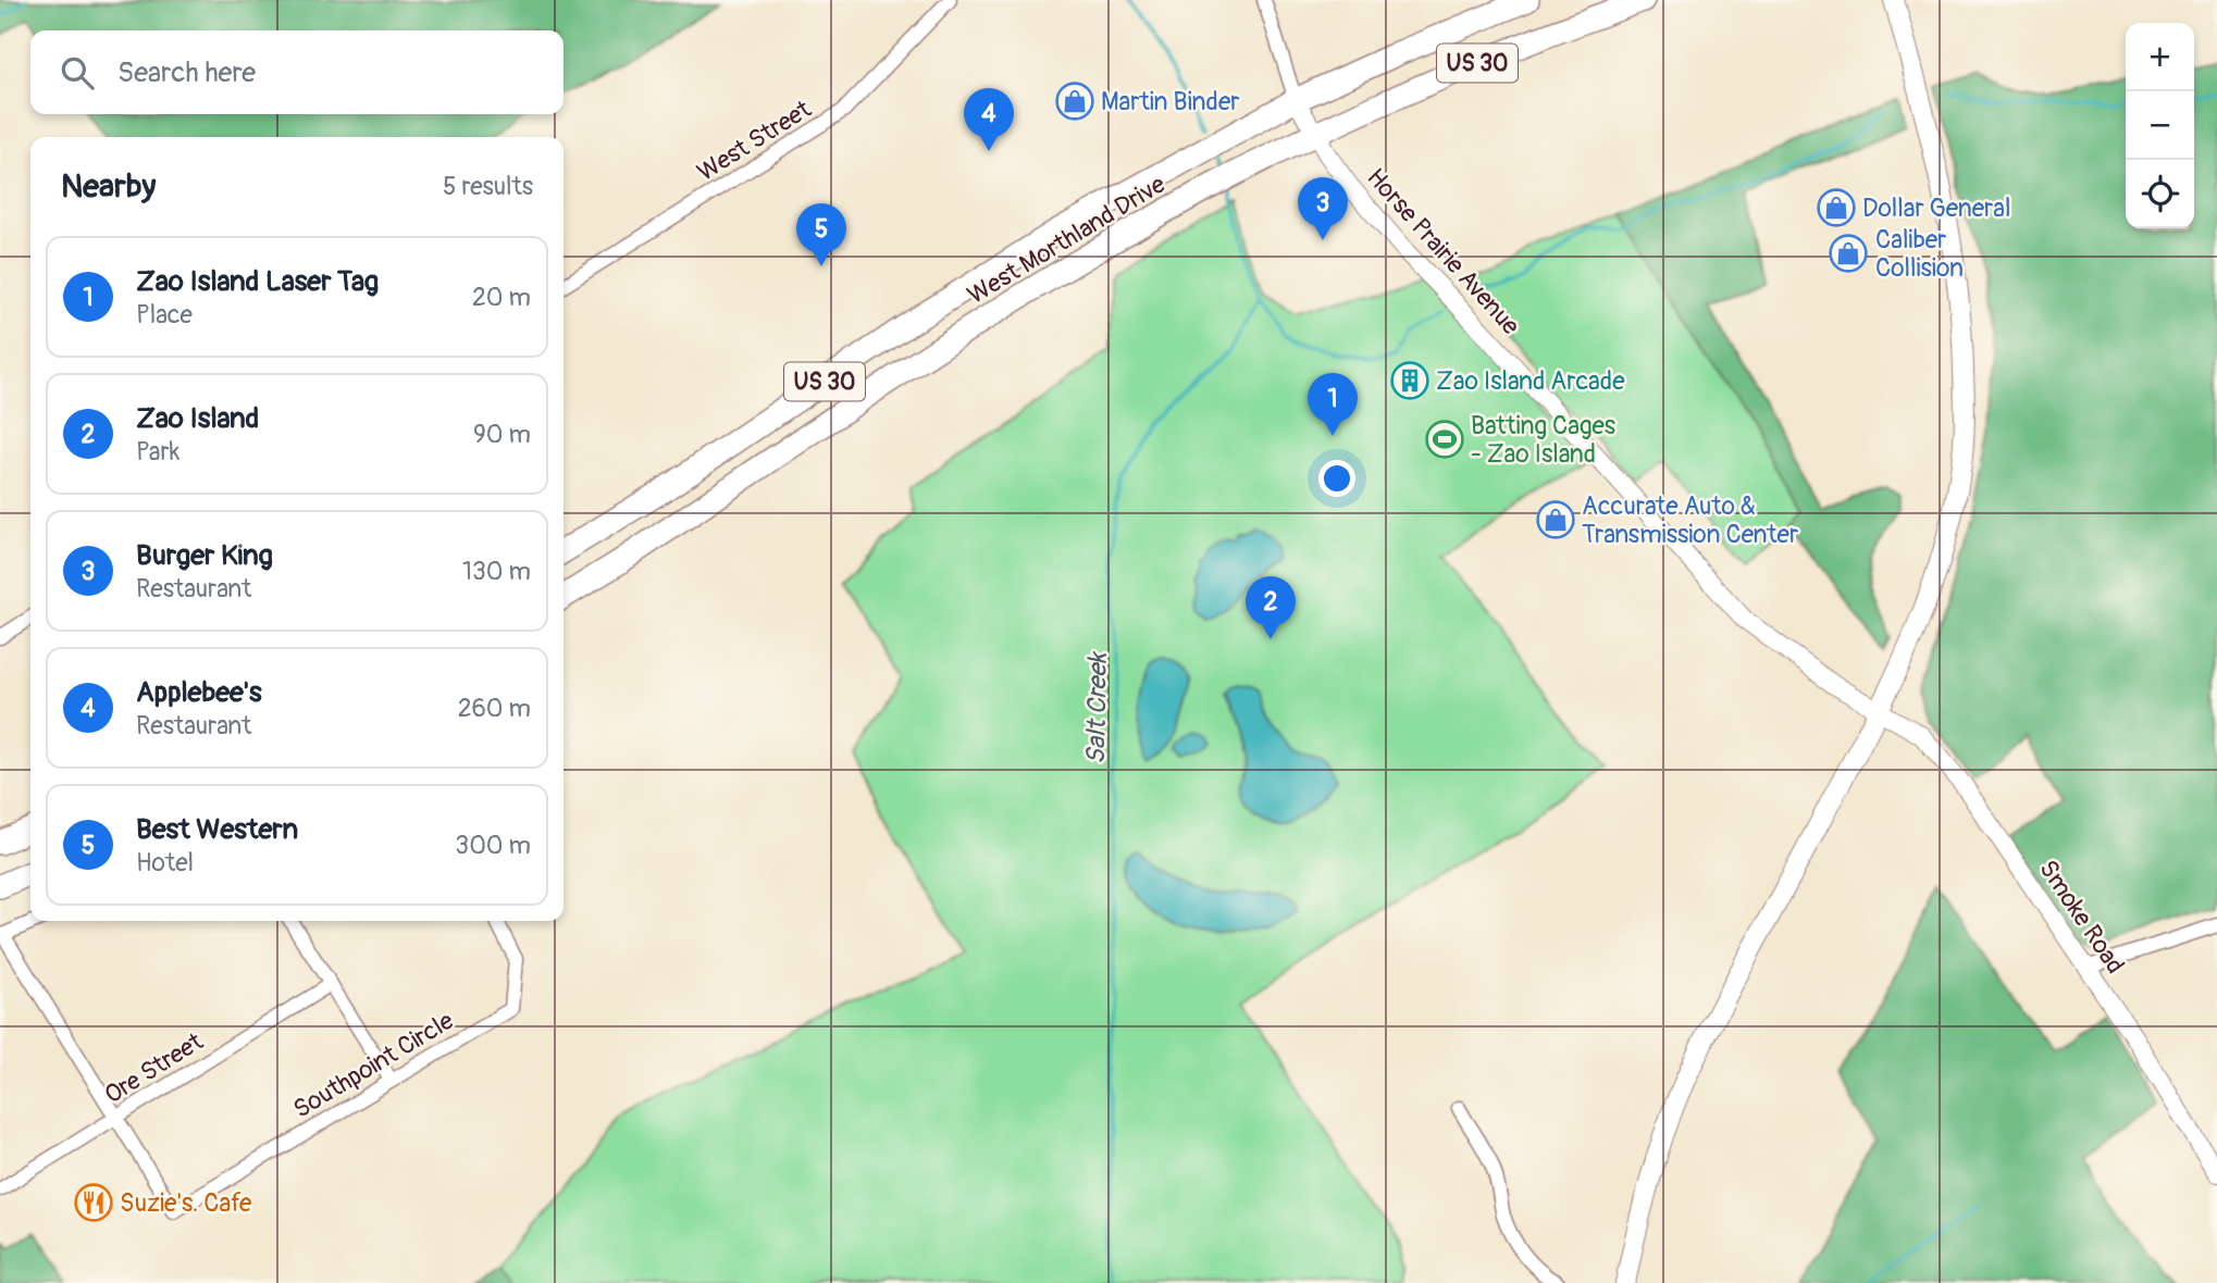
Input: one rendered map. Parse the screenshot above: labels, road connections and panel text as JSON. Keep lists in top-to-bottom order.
{
  "streets": {
    "highway": ["US 30", "West Morthland Drive"],
    "street": [
      "West Street",
      "Horse Prairie Avenue",
      "Smoke Road",
      "Southpoint Circle",
      "Ore Street"
    ]
  },
  "crossings": [
    ["West Morthland Drive", "Horse Prairie Avenue"],
    ["Horse Prairie Avenue", "Smoke Road"],
    ["Southpoint Circle", "Ore Street"]
  ],
  "water": ["Salt Creek"],
  "places": {
    "shop": [
      "Martin Binder",
      "Dollar General",
      "Caliber Collision",
      "Accurate Auto & Transmission Center"
    ],
    "building": ["Zao Island Arcade"],
    "sports": ["Batting Cages - Zao Island"],
    "restaurant": ["Suzie's. Cafe"]
  },
  "page": {
    "map_buttons": ["+", "−"],
    "search": "Search here",
    "pins": [
      "4",
      "3",
      "5",
      "1",
      "2"
    ],
    "heading": ["Nearby", "5 results"],
    "list": [
      {
        "mark": "1",
        "name": "Zao Island Laser Tag",
        "note": "Place",
        "value": "20 m"
      },
      {
        "mark": "2",
        "name": "Zao Island",
        "note": "Park",
        "value": "90 m"
      },
      {
        "mark": "3",
        "name": "Burger King",
        "note": "Restaurant",
        "value": "130 m"
      },
      {
        "mark": "4",
        "name": "Applebee's",
        "note": "Restaurant",
        "value": "260 m"
      },
      {
        "mark": "5",
        "name": "Best Western",
        "note": "Hotel",
        "value": "300 m"
      }
    ]
  }
}
